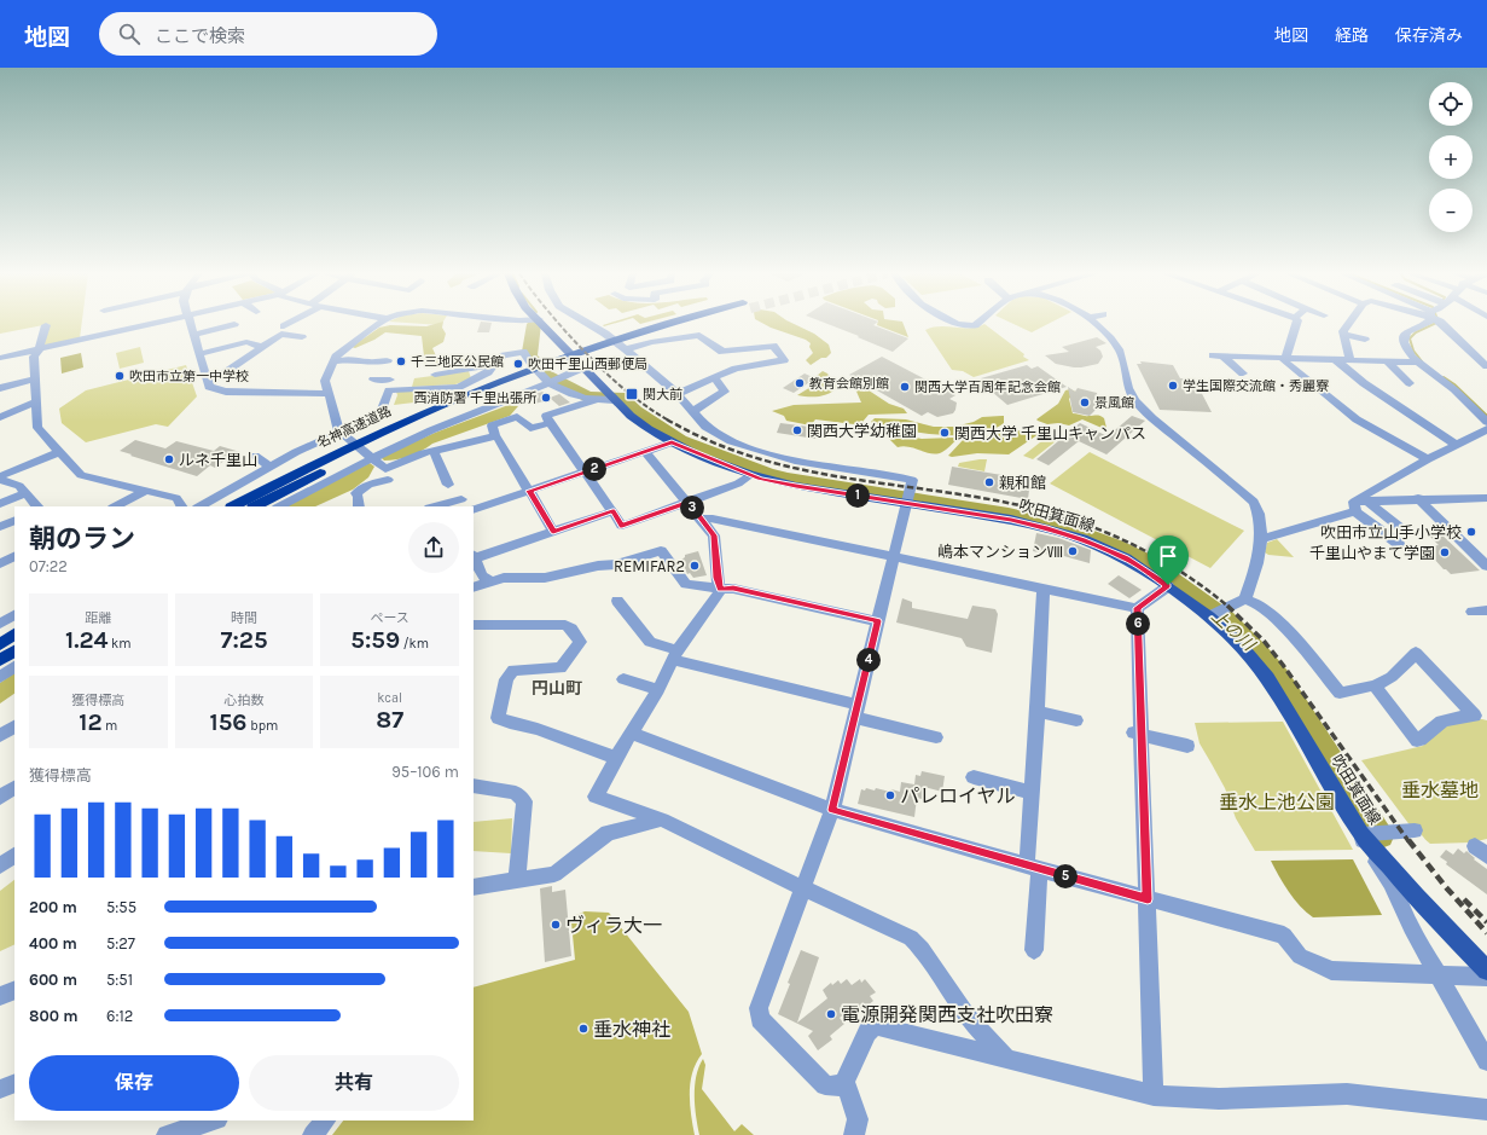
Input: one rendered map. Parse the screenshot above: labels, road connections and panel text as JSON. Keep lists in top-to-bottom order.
{
  "streets": {
    "highway": ["名神高速道路"],
    "main road": ["吹田箕面線"]
  },
  "districts": ["円山町"],
  "water": ["上の川"],
  "parks": ["垂水墓地", "垂水上池公園"],
  "places": {
    "other": [
      "千三地区公民館",
      "吹田千里山西郵便局",
      "吹田市立第一中学校",
      "教育会館別館",
      "学生国際交流館・秀麗寮",
      "関西大学百周年記念会館",
      "西消防署 千里出張所",
      "景風館",
      "関西大学幼稚園",
      "関西大学 千里山キャンパス",
      "ルネ千里山",
      "親和館",
      "吹田市立山手小学校",
      "嶋本マンションⅧ",
      "千里山やまて学園",
      "REMIFAR2",
      "パレロイヤル",
      "ヴィラ大一",
      "電源開発関西支社吹田寮",
      "垂水神社"
    ],
    "transit": ["関大前"]
  },
  "page": {
    "header": "地図",
    "search": "ここで検索",
    "nav": ["地図", "経路", "保存済み"],
    "map_buttons": ["+", "−"],
    "pins": [
      "2",
      "1",
      "3",
      "6",
      "4",
      "5"
    ],
    "heading": ["朝のラン", "07:22"],
    "stats": [
      ["距離", "1.24 km"],
      ["時間", "7:25"],
      ["ペース", "5:59 /km"],
      ["獲得標高", "12 m"],
      ["心拍数", "156 bpm"],
      ["kcal", "87"]
    ],
    "chart": ["獲得標高", "95–106 m"],
    "list": [
      {
        "name": "200 m",
        "note": "5:55"
      },
      {
        "name": "400 m",
        "note": "5:27"
      },
      {
        "name": "600 m",
        "note": "5:51"
      },
      {
        "name": "800 m",
        "note": "6:12"
      }
    ],
    "buttons": ["保存", "共有"]
  }
}
